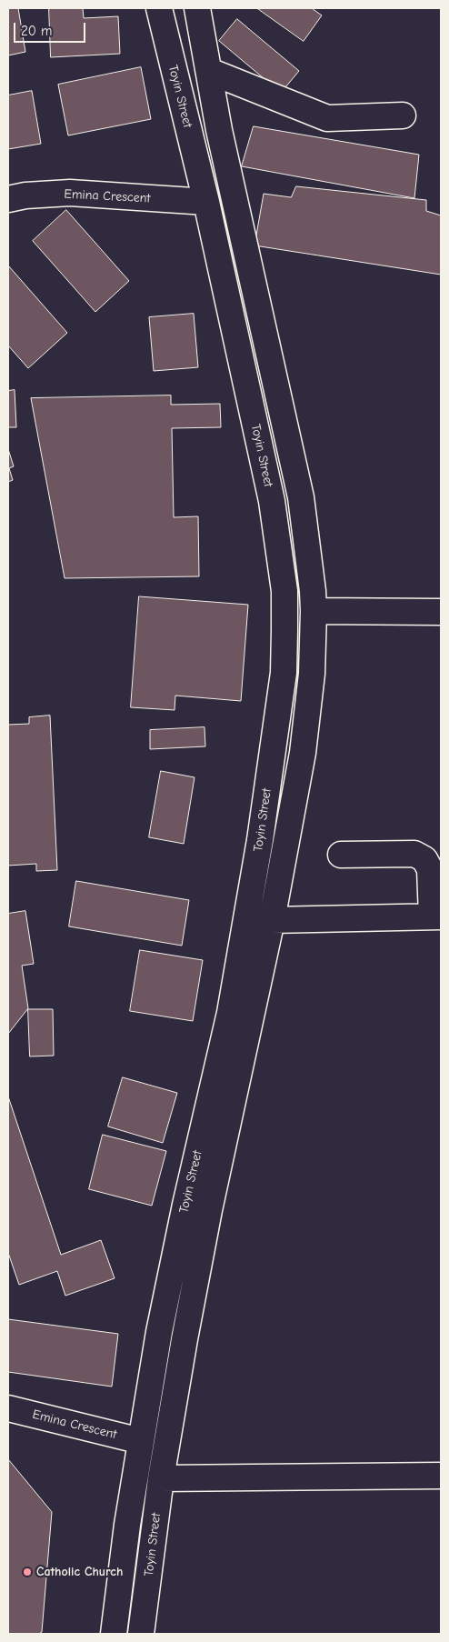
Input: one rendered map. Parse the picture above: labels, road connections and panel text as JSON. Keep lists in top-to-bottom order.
{
  "streets": {
    "street": ["Toyin Street", "Emina Crescent"]
  },
  "crossings": [
    ["Toyin Street", "Emina Crescent"]
  ],
  "places": ["Catholic Church"],
  "scale_bar": "20 m"
}
